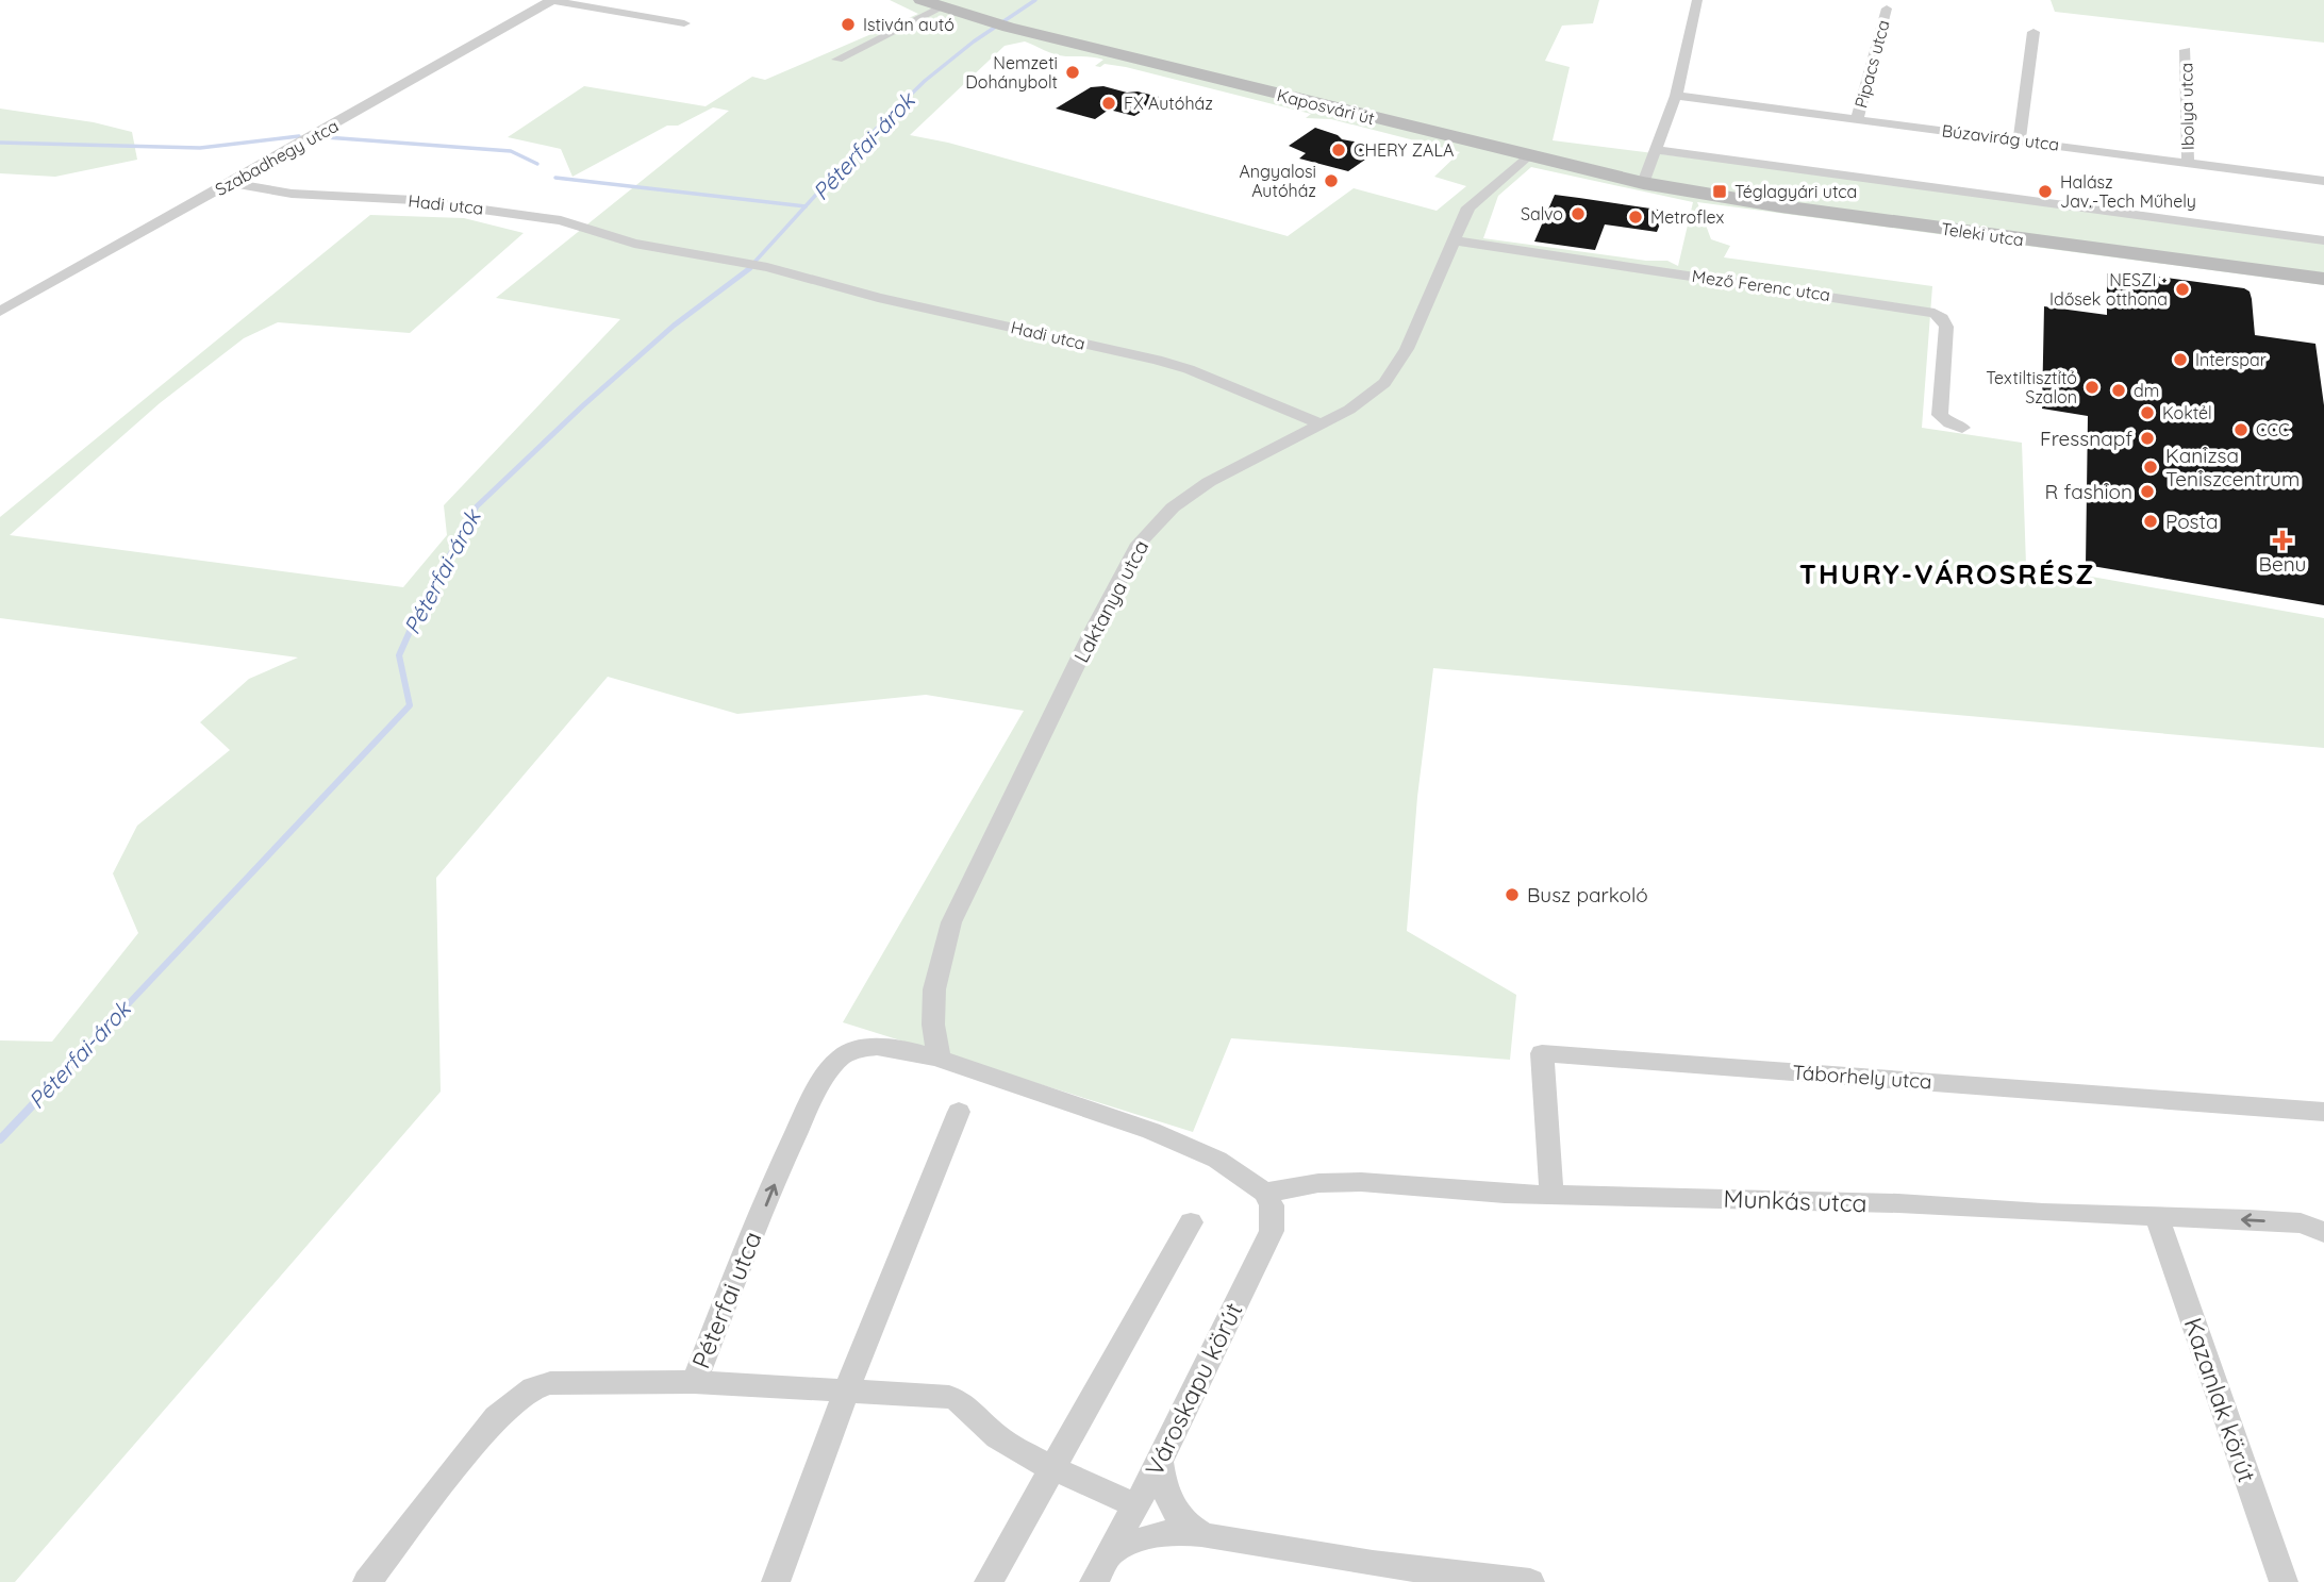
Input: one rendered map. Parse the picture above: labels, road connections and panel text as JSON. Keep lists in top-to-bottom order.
{
  "streets": {
    "main road": ["Kaposvári út", "Teleki utca"],
    "street": [
      "Pipacs utca",
      "Ibolya utca",
      "Búzavirág utca",
      "Szabadhegy utca",
      "Hadi utca",
      "Mező Ferenc utca",
      "Laktanya utca",
      "Táborhely utca",
      "Munkás utca",
      "Péterfai utca",
      "Városkapu körút",
      "Kazanlak körút"
    ]
  },
  "crossings": [
    ["Pipacs utca", "Búzavirág utca"],
    ["Kaposvári út", "Teleki utca"],
    ["Kaposvári út", "Laktanya utca"],
    ["Ibolya utca", "Búzavirág utca"],
    ["Szabadhegy utca", "Hadi utca"],
    ["Hadi utca", "Laktanya utca"],
    ["Mező Ferenc utca", "Laktanya utca"],
    ["Laktanya utca", "Péterfai utca"],
    ["Táborhely utca", "Munkás utca"],
    ["Munkás utca", "Péterfai utca"],
    ["Munkás utca", "Városkapu körút"],
    ["Munkás utca", "Kazanlak körút"],
    ["Péterfai utca", "Városkapu körút"]
  ],
  "districts": ["THURY-VÁROSRÉSZ"],
  "water": ["Péterfai-árok"],
  "places": {
    "other": [
      "Istiván autó",
      "Nemzeti Dohánybolt",
      "FX Autóház",
      "CHERY ZALA",
      "Angyalosi Autóház",
      "Halász Jav.-Tech Műhely",
      "Salvo",
      "Metroflex",
      "NESZI - Idősek otthona",
      "Interspar",
      "Textiltisztító Szalon",
      "dm",
      "Koktél",
      "CCC",
      "Fressnapf",
      "Kanizsa Teniszcentrum",
      "R fashion",
      "Posta",
      "Busz parkoló"
    ],
    "transit": ["Téglagyári utca"],
    "health": ["Benu"]
  }
}
